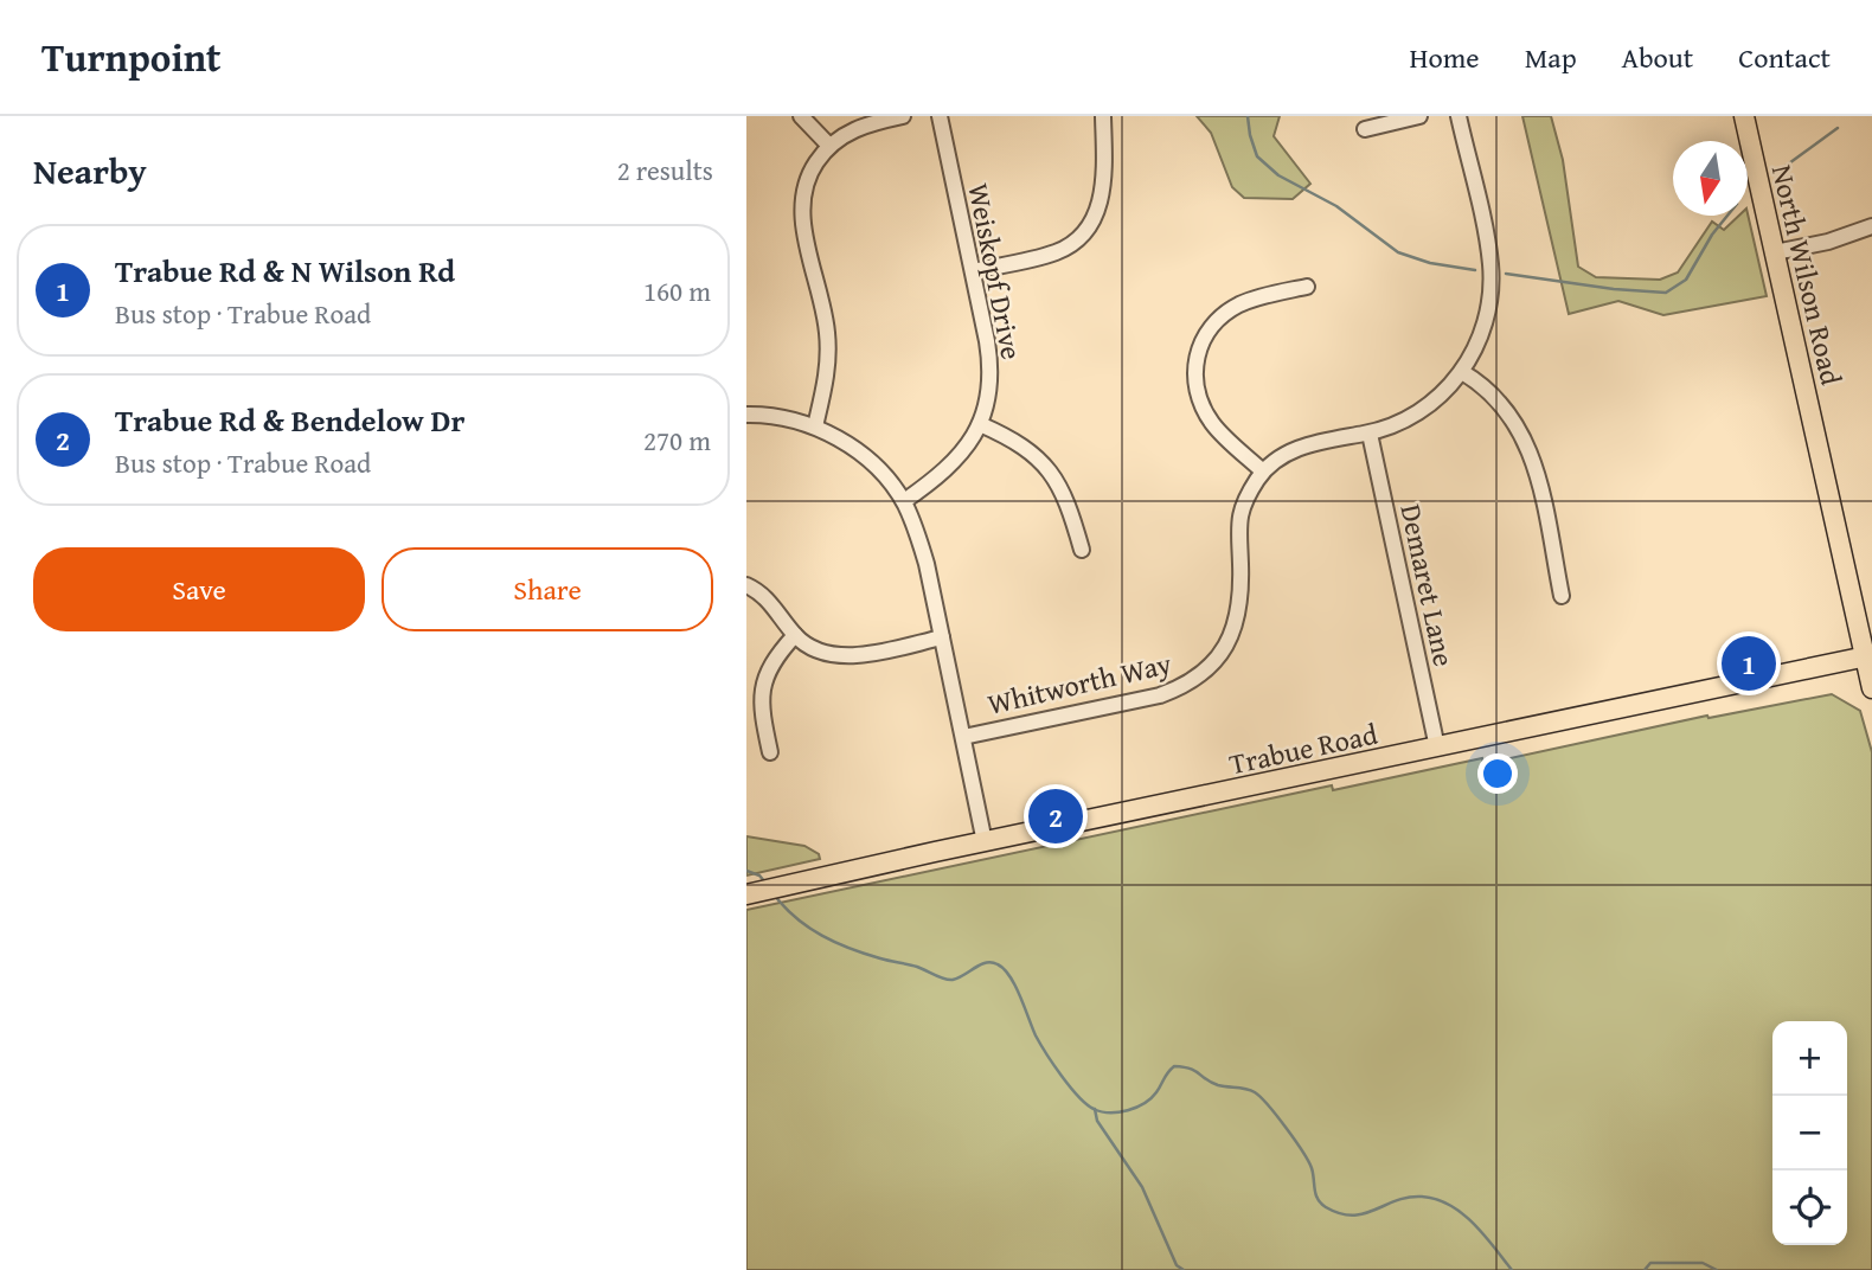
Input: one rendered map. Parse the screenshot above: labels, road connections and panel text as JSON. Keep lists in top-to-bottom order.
{
  "streets": {
    "main road": ["North Wilson Road", "Trabue Road"],
    "street": ["Weiskopf Drive", "Demaret Lane", "Whitworth Way"]
  },
  "crossings": [
    ["North Wilson Road", "Trabue Road"],
    ["Demaret Lane", "Whitworth Way"],
    ["Demaret Lane", "Trabue Road"]
  ],
  "north": "bottom",
  "page": {
    "header": "Turnpoint",
    "nav": [
      "Home",
      "Map",
      "About",
      "Contact"
    ],
    "heading": ["Nearby", "2 results"],
    "list": [
      {
        "mark": "1",
        "name": "Trabue Rd & N Wilson Rd",
        "note": "Bus stop · Trabue Road",
        "value": "160 m"
      },
      {
        "mark": "2",
        "name": "Trabue Rd & Bendelow Dr",
        "note": "Bus stop · Trabue Road",
        "value": "270 m"
      }
    ],
    "buttons": ["Save", "Share"],
    "pins": ["1", "2"],
    "map_buttons": ["+", "−"]
  }
}
